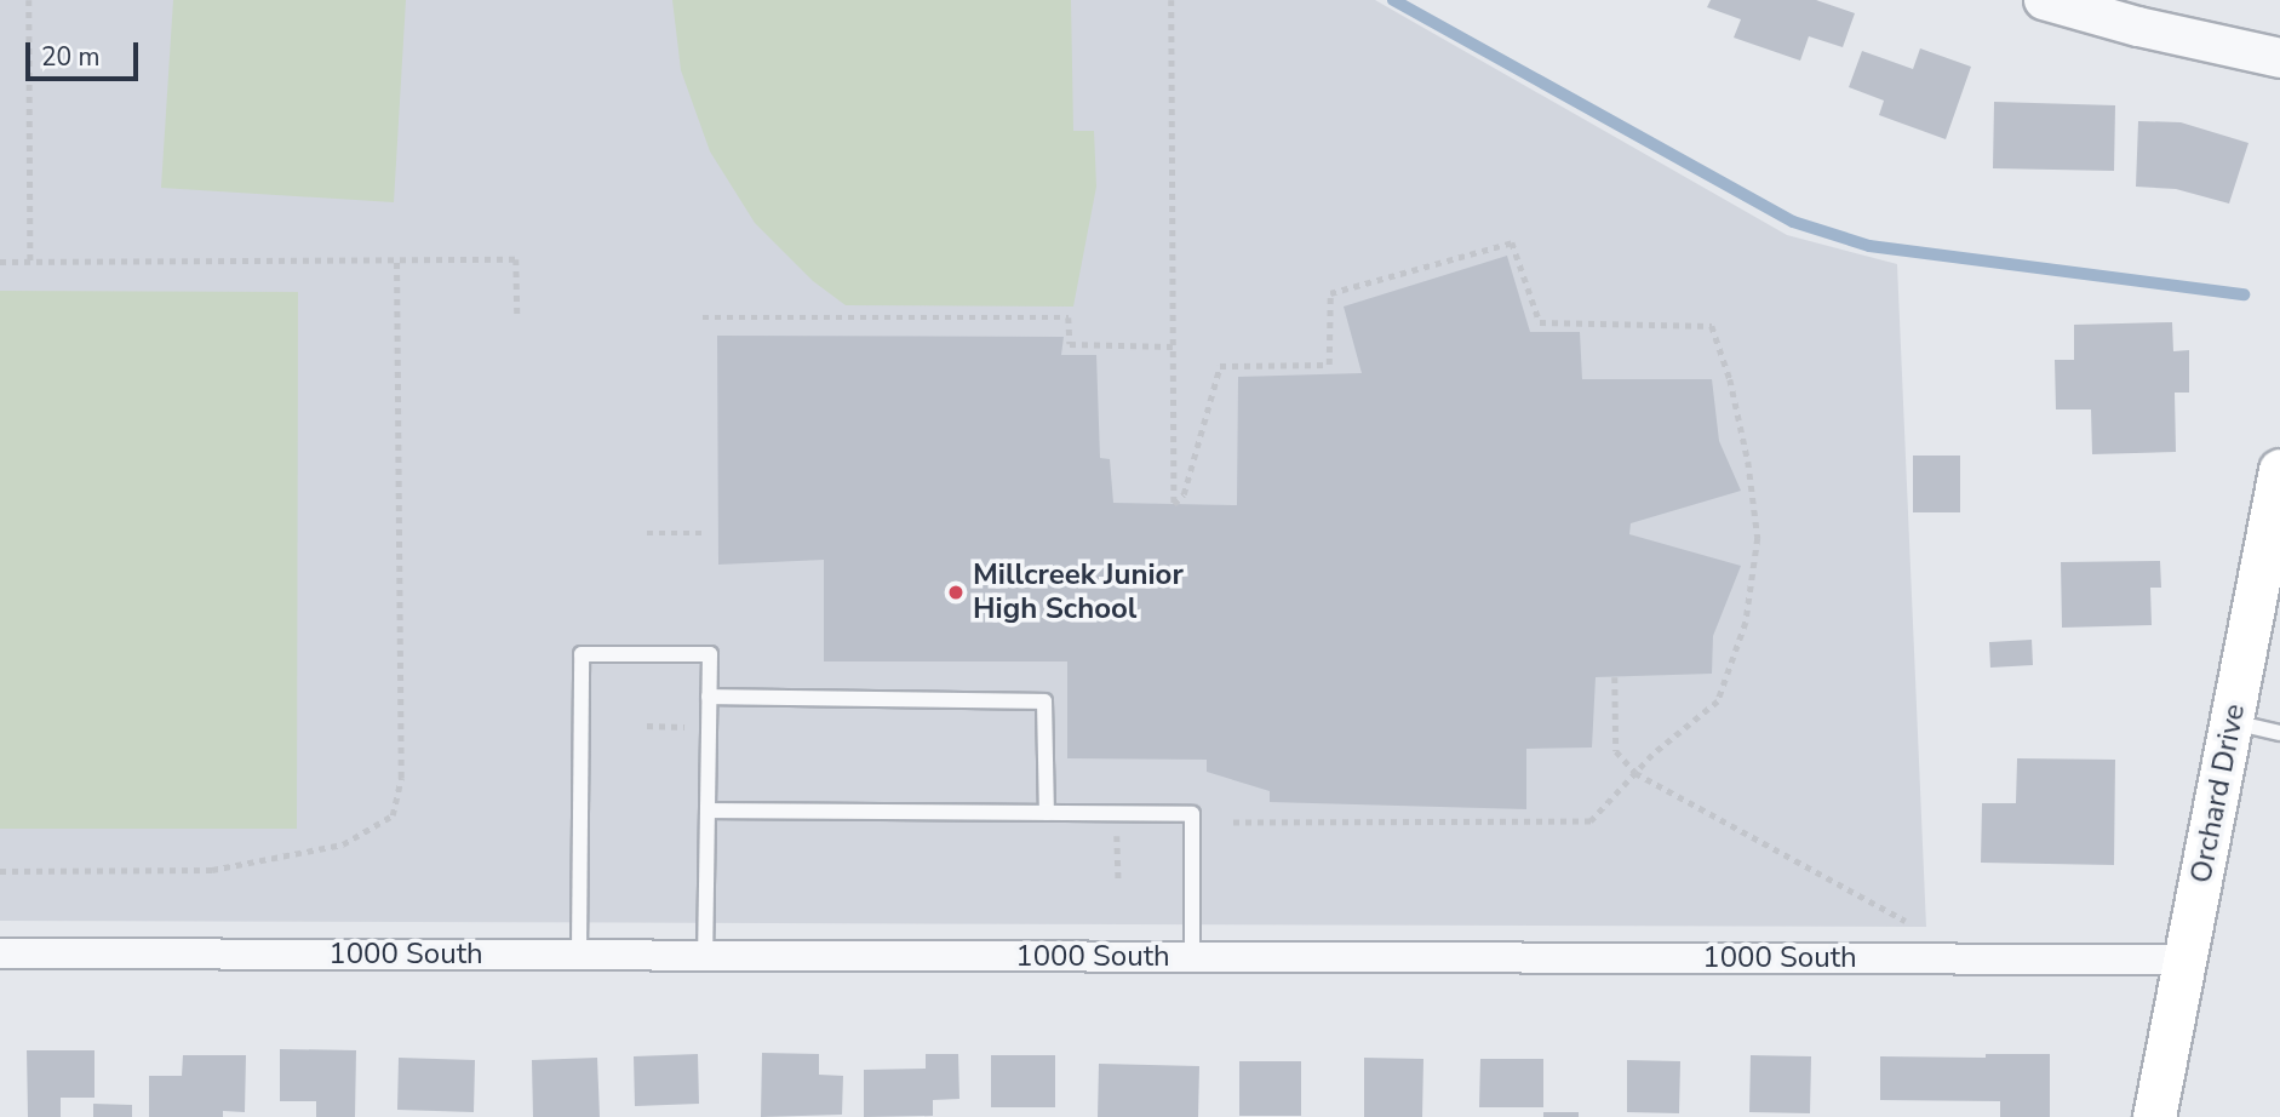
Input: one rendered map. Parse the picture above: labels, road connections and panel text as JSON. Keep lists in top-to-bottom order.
{
  "streets": {
    "main road": ["Orchard Drive"],
    "street": ["1000 South"]
  },
  "crossings": [
    ["Orchard Drive", "1000 South"]
  ],
  "places": ["Millcreek Junior High School"],
  "scale_bar": "20 m"
}
